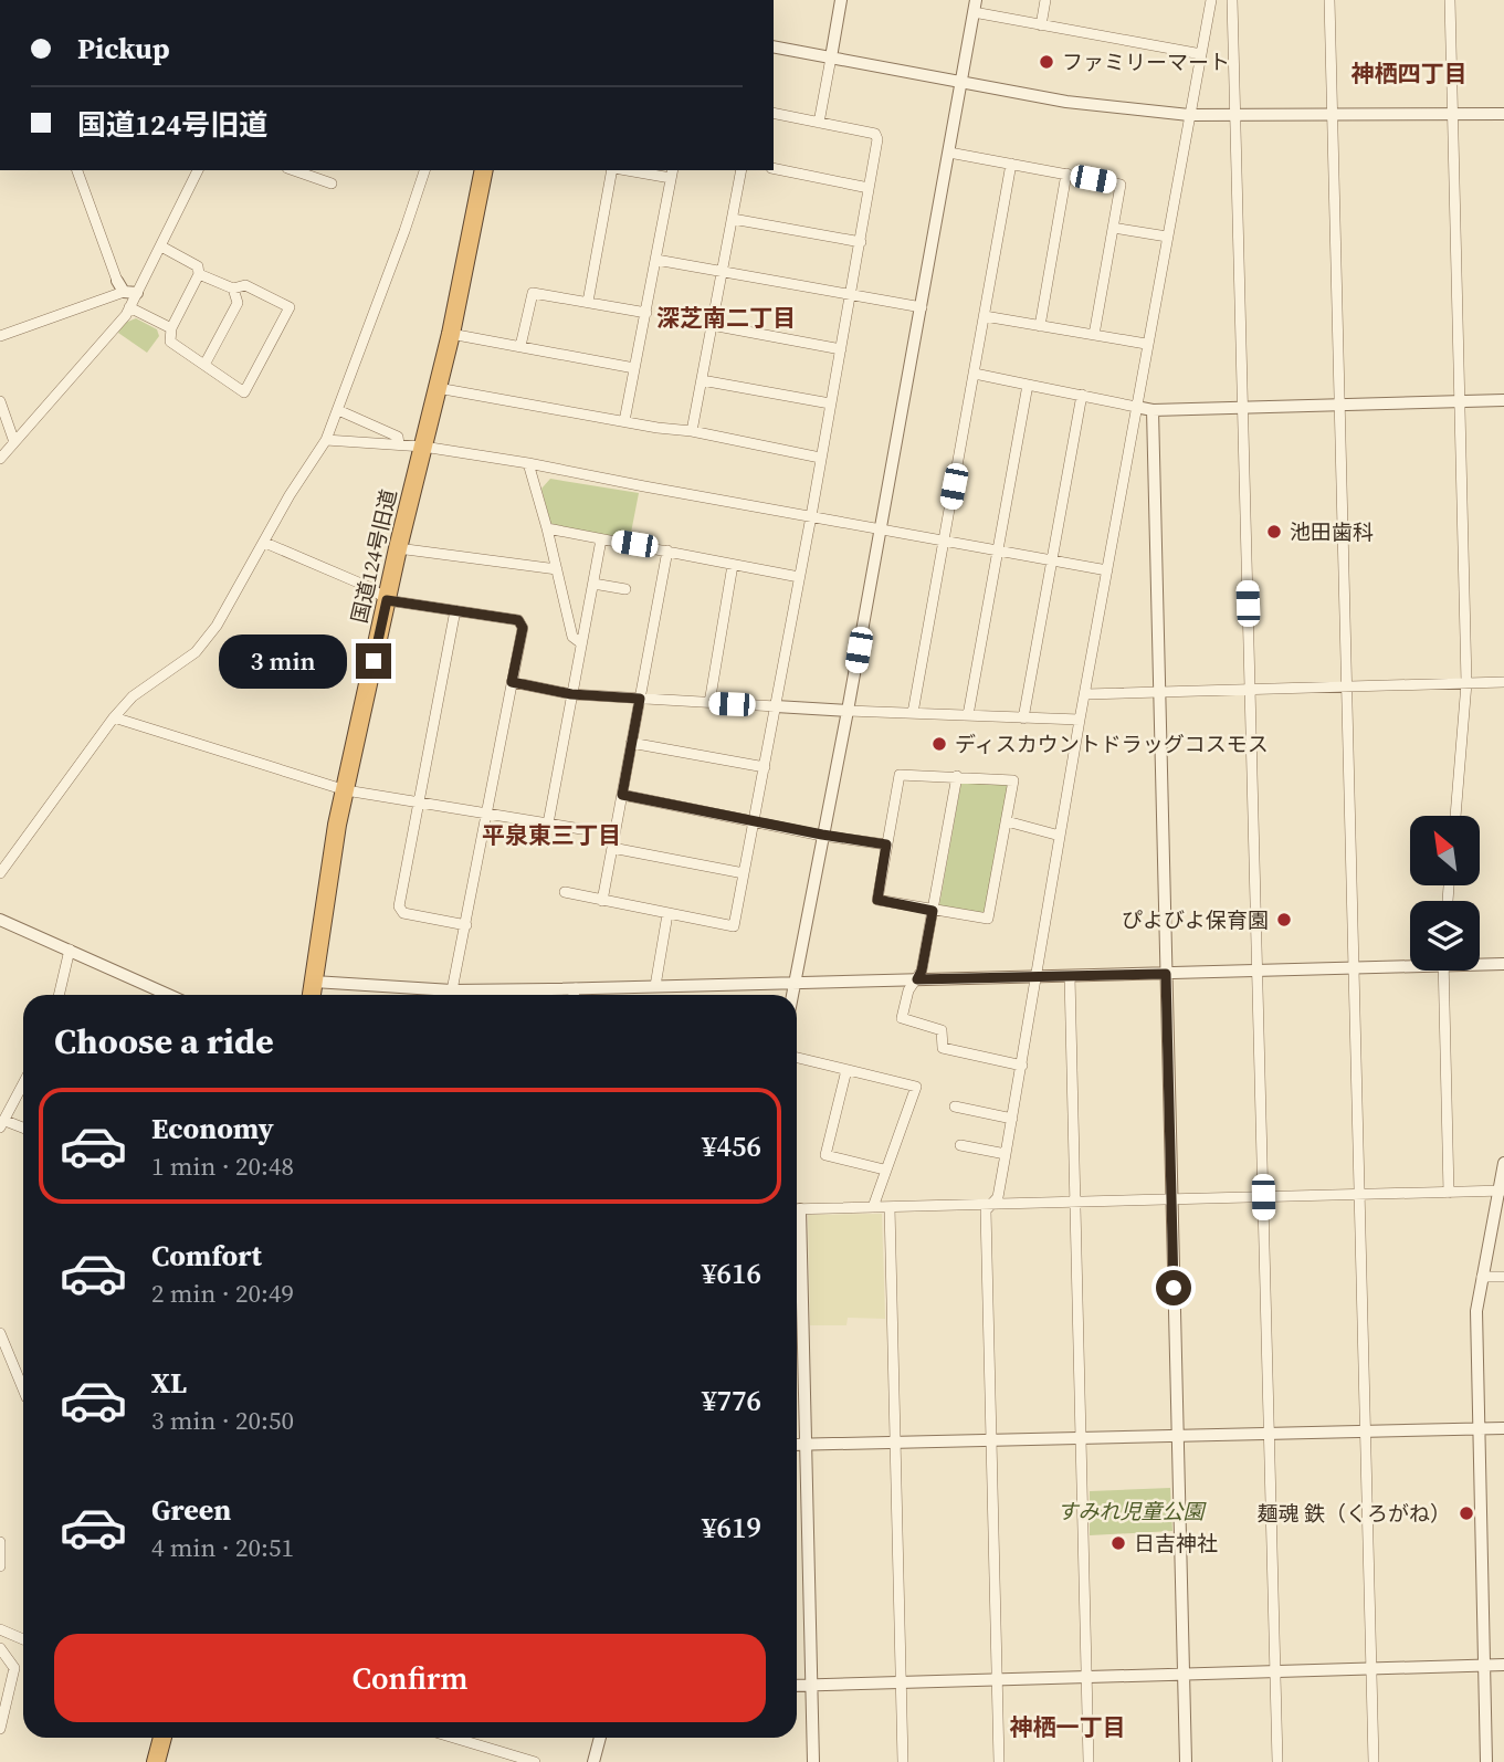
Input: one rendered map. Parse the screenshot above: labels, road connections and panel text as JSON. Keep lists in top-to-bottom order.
{
  "streets": {
    "highway": ["国道124号旧道"]
  },
  "districts": [
    "神栖四丁目",
    "深芝南二丁目",
    "平泉東三丁目",
    "神栖一丁目"
  ],
  "parks": ["すみれ児童公園"],
  "places": [
    "ファミリーマート",
    "池田歯科",
    "ディスカウントドラッグコスモス",
    "ぴよびよ保育園",
    "麺魂 鉄（くろがね）",
    "日吉神社"
  ],
  "north": "top left",
  "page": {
    "banner": ["Pickup", "国道124号旧道"],
    "bubble": "3 min",
    "heading": "Choose a ride",
    "list": [
      {
        "name": "Economy",
        "note": "1 min · 20:48",
        "value": "¥456"
      },
      {
        "name": "Comfort",
        "note": "2 min · 20:49",
        "value": "¥616"
      },
      {
        "name": "XL",
        "note": "3 min · 20:50",
        "value": "¥776"
      },
      {
        "name": "Green",
        "note": "4 min · 20:51",
        "value": "¥619"
      }
    ],
    "buttons": "Confirm"
  }
}
